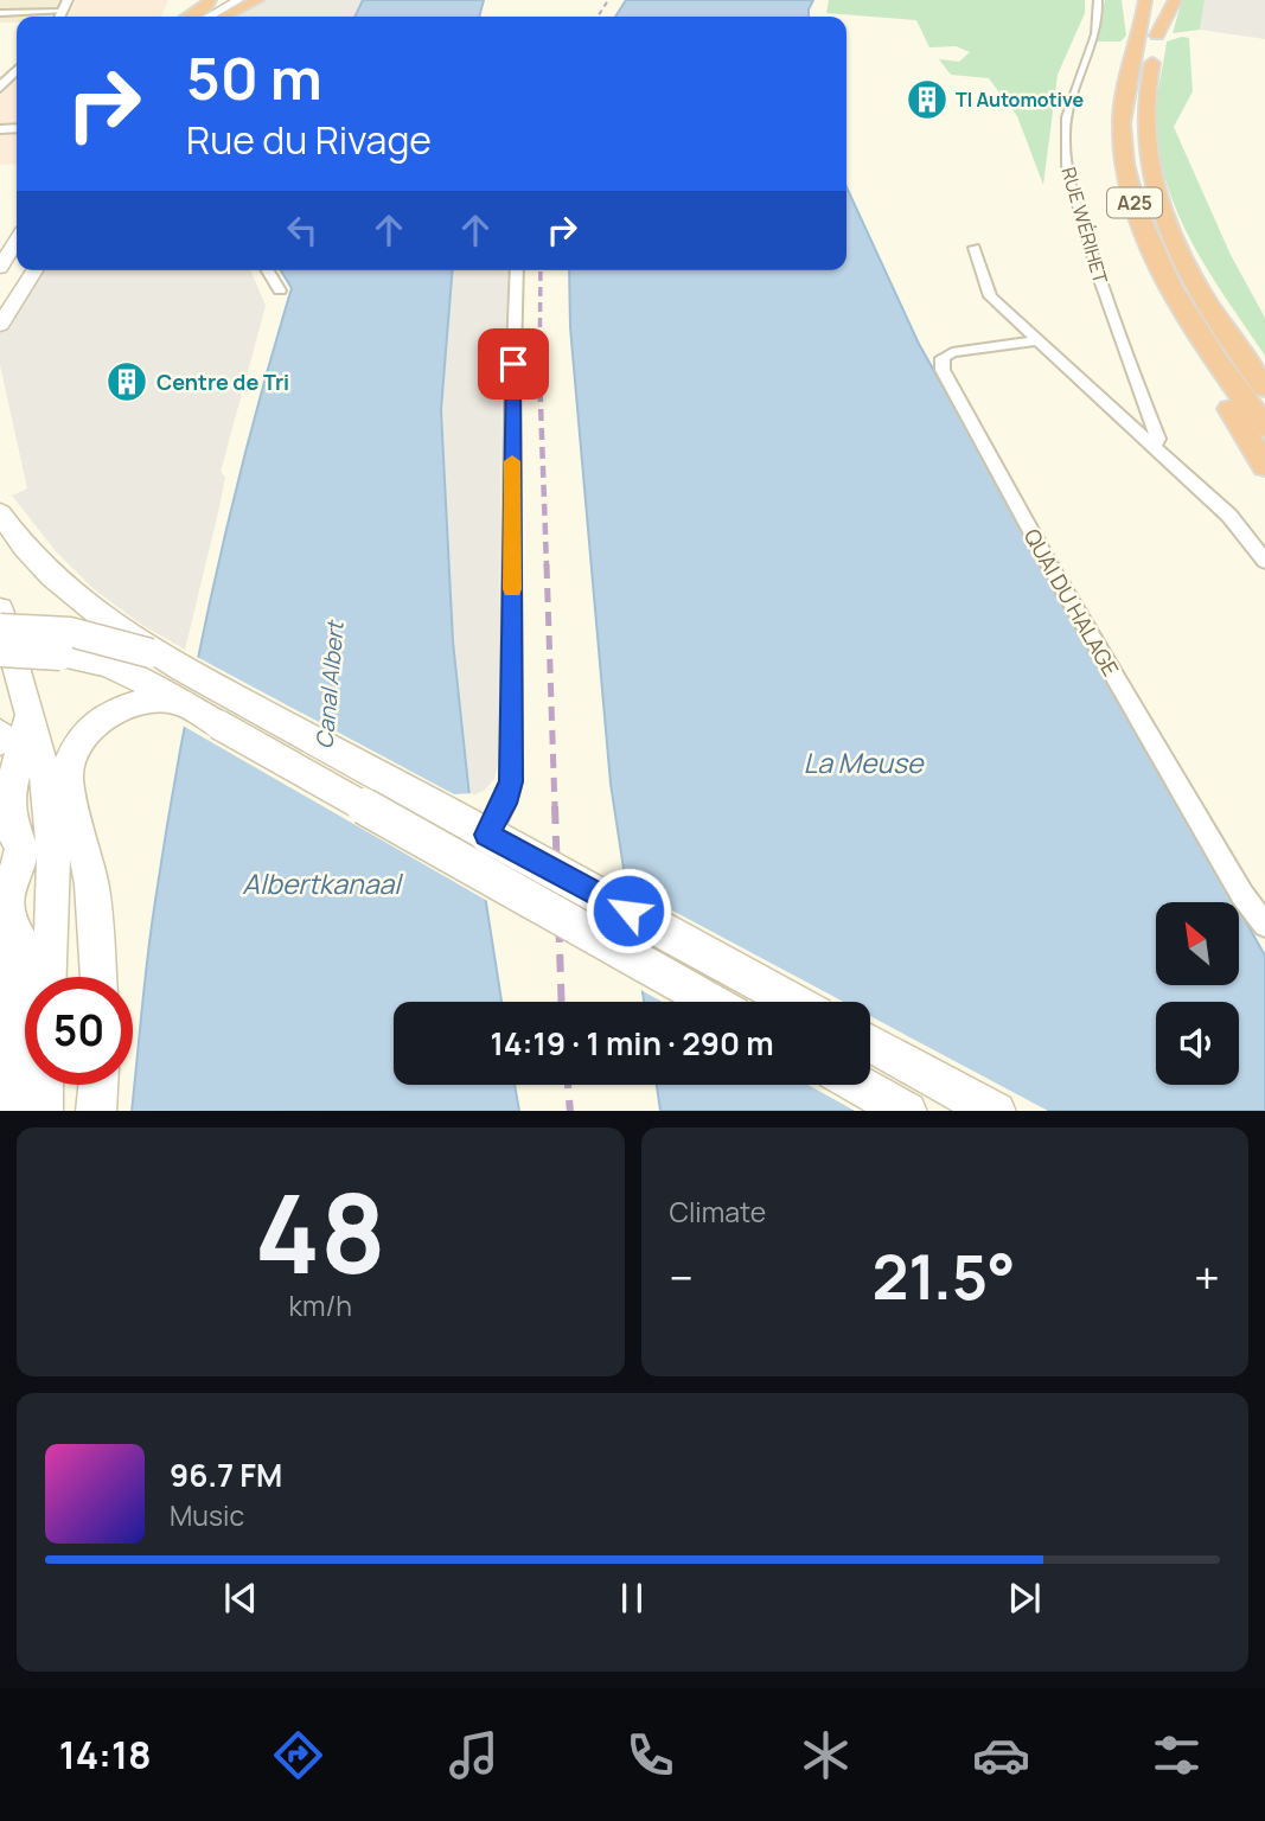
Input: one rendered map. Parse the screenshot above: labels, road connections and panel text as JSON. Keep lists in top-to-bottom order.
{
  "streets": {
    "highway": ["A25"],
    "street": ["RUE WÉRIHET", "QUAI DU HALAGE"]
  },
  "water": ["Canal Albert", "La Meuse", "Albertkanaal"],
  "places": {
    "building": ["TI Automotive", "Centre de Tri"]
  },
  "north": "top left",
  "page": {
    "turn": ["50 m", "Rue du Rivage"],
    "limit": "50",
    "trip": "14:19 · 1 min · 290 m",
    "tile": [
      ["48", "km/h"],
      "Climate"
    ],
    "heat": ["−", "21.5°", "+"],
    "song": ["96.7 FM", "Music"],
    "tabs": "14:18"
  }
}
